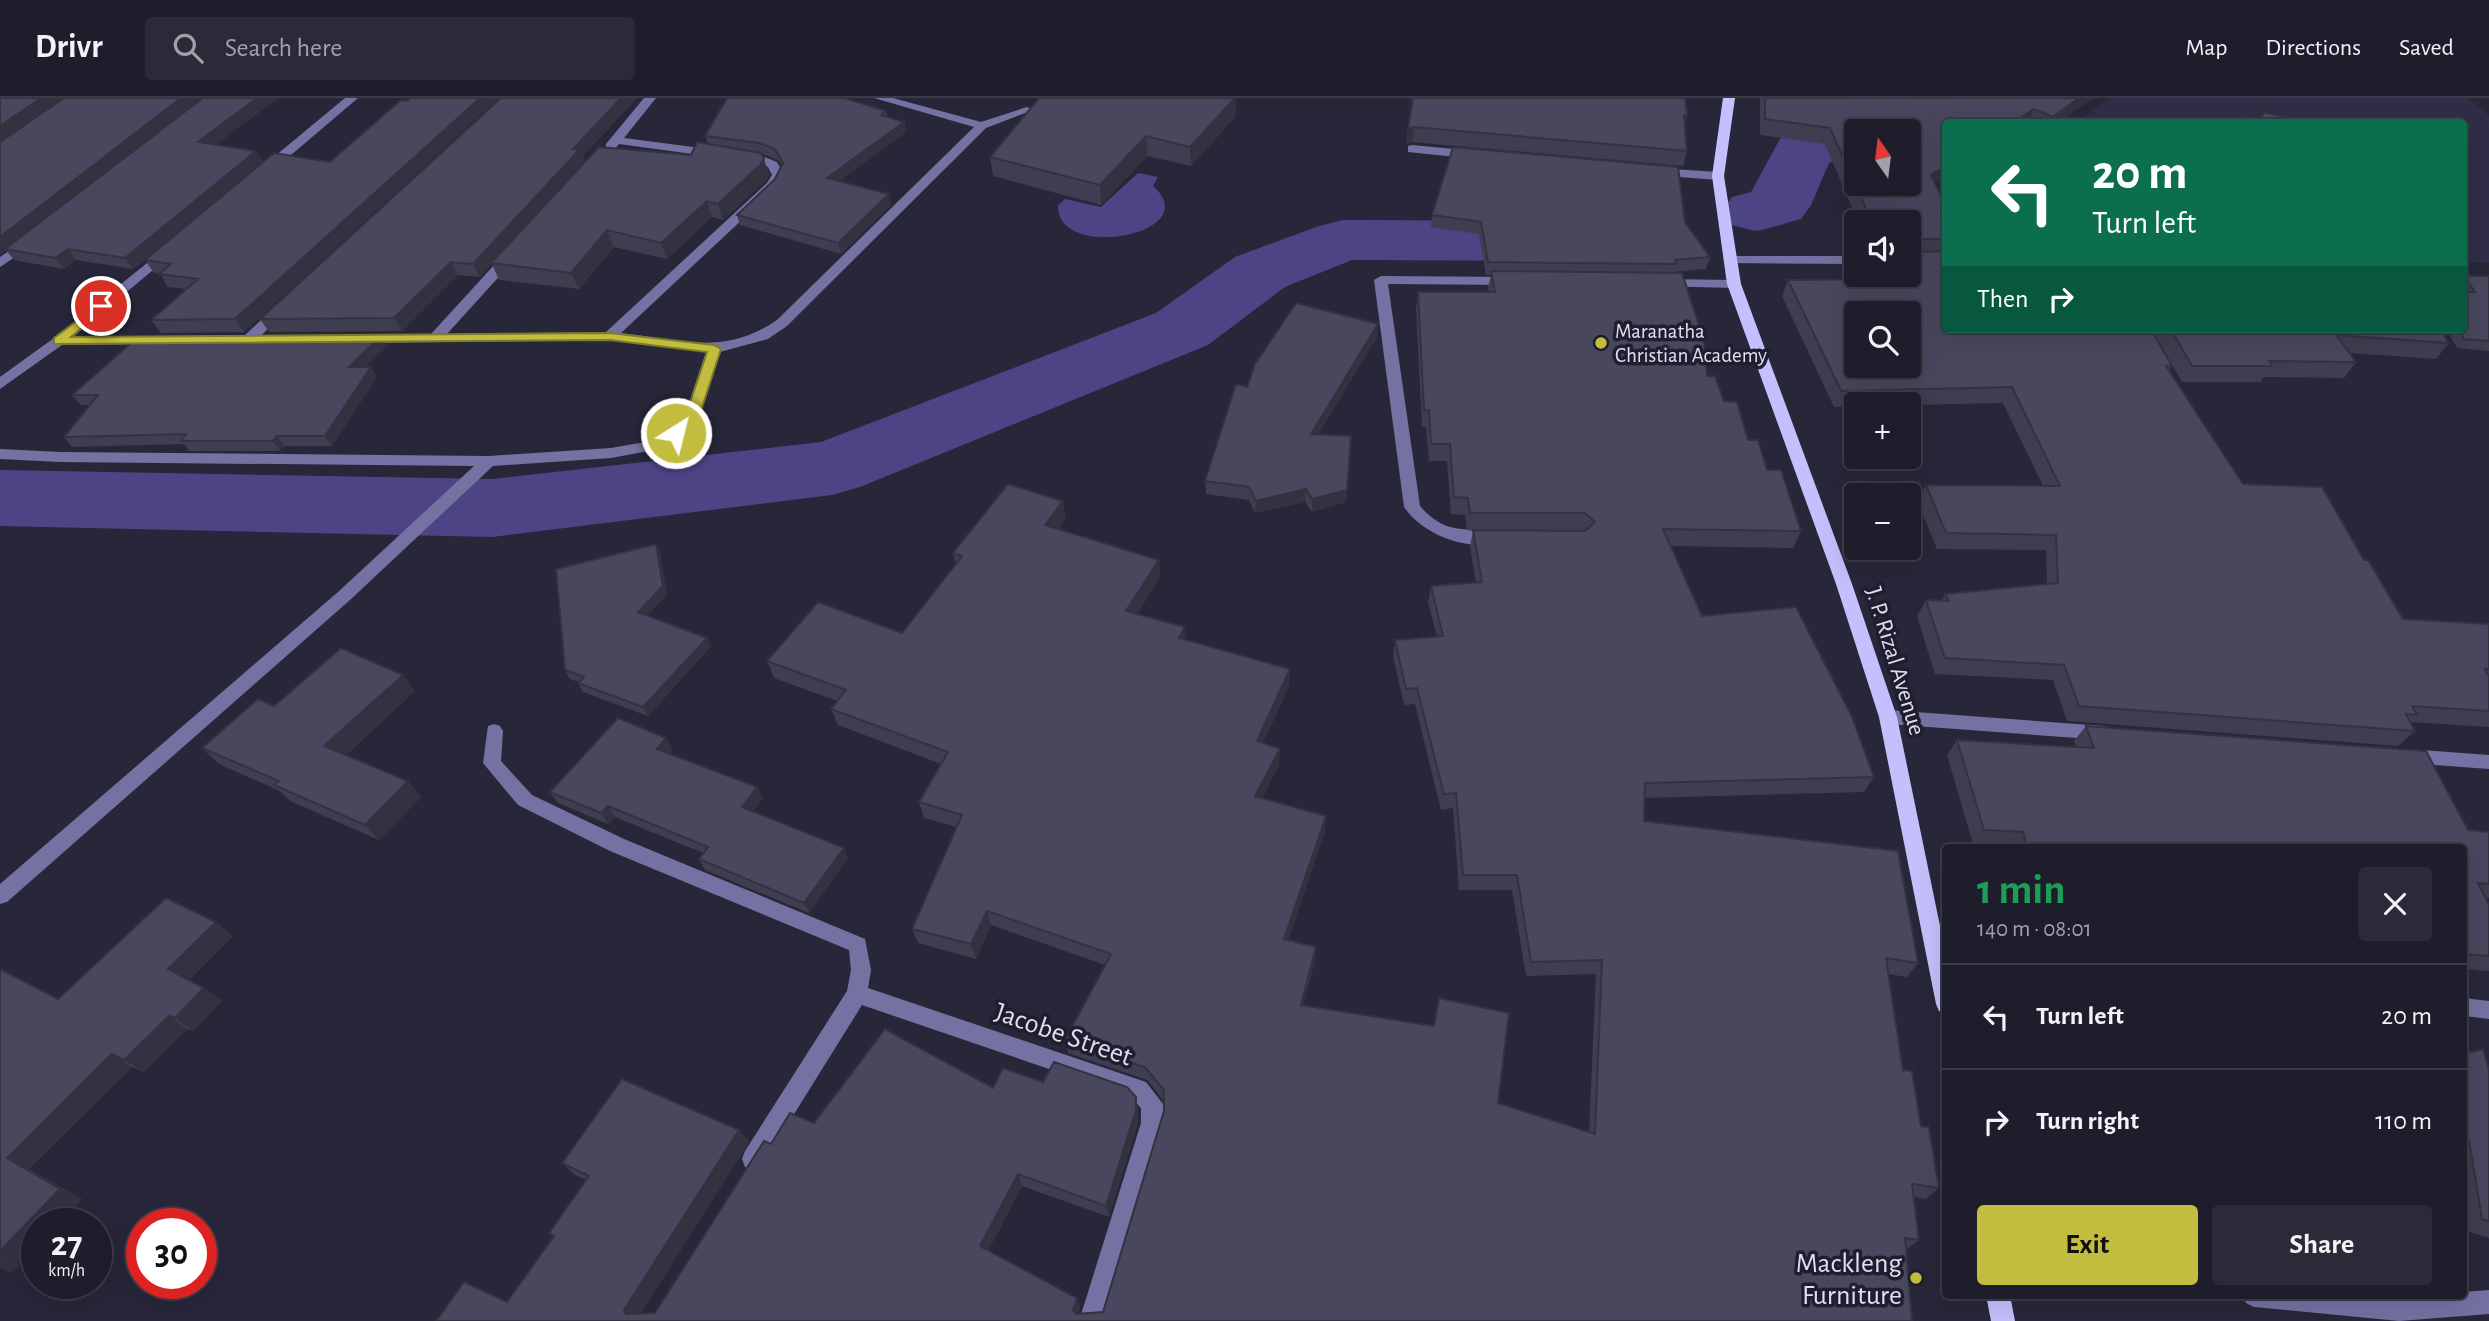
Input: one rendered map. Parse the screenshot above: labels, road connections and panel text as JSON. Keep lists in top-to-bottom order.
{
  "streets": {
    "main road": ["J. P. Rizal Avenue"],
    "street": ["Jacobe Street"]
  },
  "places": ["Maranatha Christian Academy", "Mackleng Furniture"],
  "north": "top",
  "page": {
    "header": "Drivr",
    "search": "Search here",
    "nav": ["Map", "Directions", "Saved"],
    "map_buttons": ["+", "−"],
    "turn": ["20 m", "Turn left"],
    "then": "Then",
    "heading": ["1 min", "140 m · 08:01"],
    "list": [
      {
        "name": "Turn left",
        "value": "20 m"
      },
      {
        "name": "Turn right",
        "value": "110 m"
      }
    ],
    "buttons": ["Exit", "Share"],
    "speed": "27 km/h",
    "limit": "30"
  }
}
